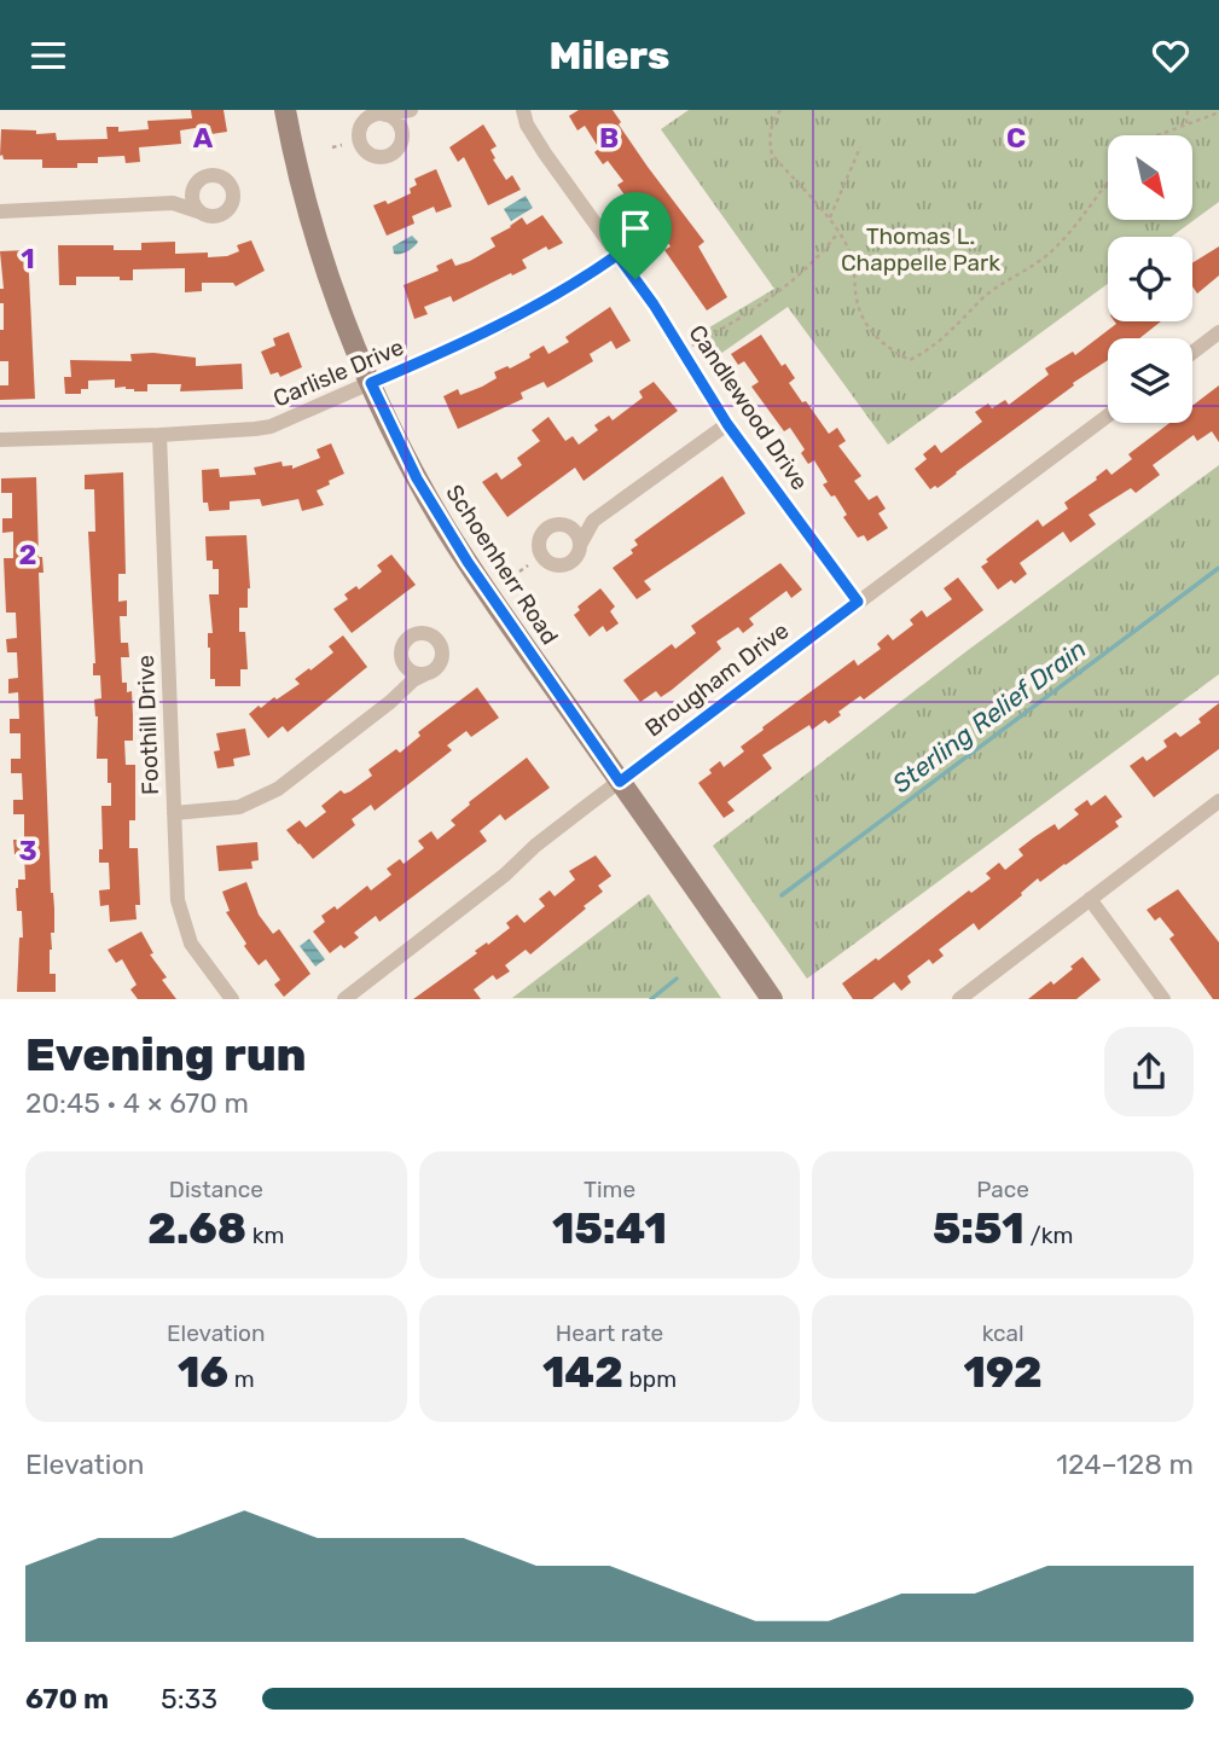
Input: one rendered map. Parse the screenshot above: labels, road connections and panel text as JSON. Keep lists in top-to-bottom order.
{
  "streets": {
    "main road": ["Schoenherr Road"],
    "street": [
      "Carlisle Drive",
      "Candlewood Drive",
      "Brougham Drive",
      "Foothill Drive"
    ]
  },
  "crossings": [
    ["Carlisle Drive", "Candlewood Drive"],
    ["Carlisle Drive", "Schoenherr Road"],
    ["Carlisle Drive", "Foothill Drive"],
    ["Candlewood Drive", "Brougham Drive"],
    ["Schoenherr Road", "Brougham Drive"]
  ],
  "water": ["Sterling Relief Drain"],
  "parks": ["Thomas L. Chappelle Park"],
  "north": "bottom right",
  "page": {
    "header": "Milers",
    "heading": ["Evening run", "20:45 · 4 × 670 m"],
    "stats": [
      ["Distance", "2.68 km"],
      ["Time", "15:41"],
      ["Pace", "5:51 /km"],
      ["Elevation", "16 m"],
      ["Heart rate", "142 bpm"],
      ["kcal", "192"]
    ],
    "chart": ["Elevation", "124–128 m"],
    "list": [
      {
        "name": "670 m",
        "note": "5:33"
      }
    ]
  },
  "grid": {
    "columns": ["A", "B", "C"],
    "rows": ["1", "2", "3"]
  }
}
